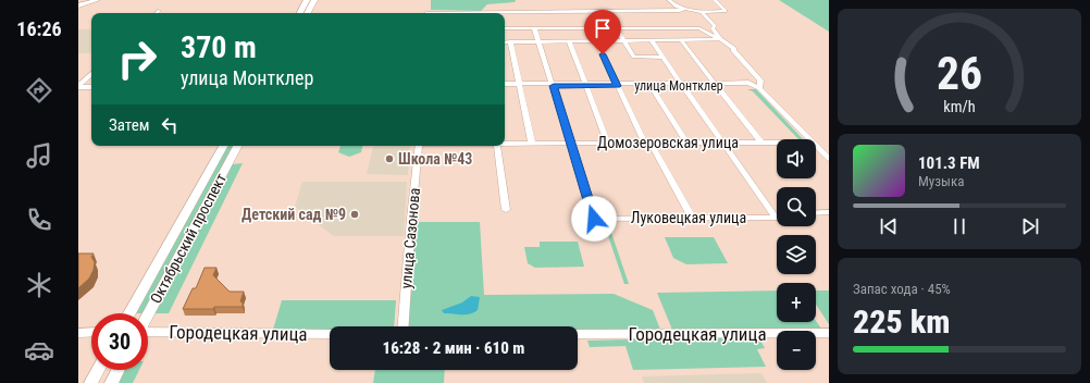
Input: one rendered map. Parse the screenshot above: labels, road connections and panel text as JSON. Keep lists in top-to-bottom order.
{
  "streets": {
    "main road": ["Октябрьский проспект"],
    "street": [
      "улица Монтклер",
      "Домозеровская улица",
      "Луковецкая улица",
      "улица Сазонова",
      "Городецкая улица"
    ]
  },
  "crossings": [
    ["Домозеровская улица", "Луковецкая улица"]
  ],
  "places": ["Школа №43", "Детский сад №9"],
  "page": {
    "tabs": "16:26",
    "turn": ["370 m", "улица Монтклер"],
    "then": "Затем",
    "map_buttons": ["+", "−"],
    "song": ["101.3 FM", "Музыка"],
    "tile": ["Запас хода · 45%", "225 km"],
    "limit": "30",
    "trip": "16:28 · 2 мин · 610 m",
    "gauge": ["26", "km/h"]
  }
}
